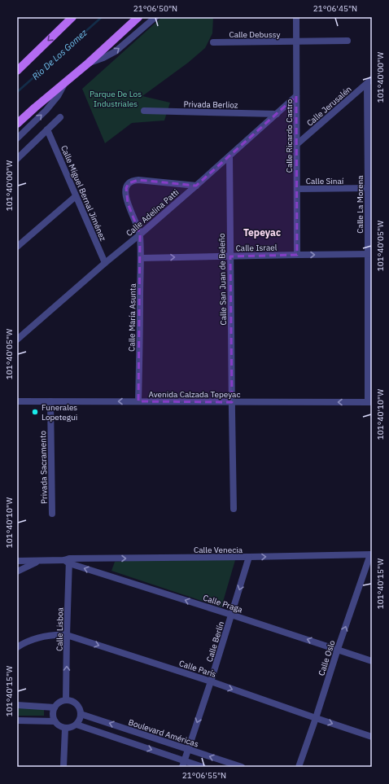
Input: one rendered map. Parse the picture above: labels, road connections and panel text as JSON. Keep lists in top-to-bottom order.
{
  "streets": {
    "street": [
      "Calle Debussy",
      "Privada Berlioz",
      "Calle Jerusalén",
      "Calle Ricardo Castro",
      "Calle Sinaí",
      "Calle Miguel Bernal Jiménez",
      "Calle La Morena",
      "Calle Adelina Patti",
      "Calle Israel",
      "Calle San Juan de Beleño",
      "Calle María Asunta",
      "Avenida Calzada Tepeyac",
      "Privada Sacramento",
      "Calle Venecia",
      "Calle Praga",
      "Calle Lisboa",
      "Calle Berlín",
      "Calle Oslo",
      "Calle París",
      "Boulevard Américas"
    ]
  },
  "crossings": [
    ["Calle Debussy", "Calle Ricardo Castro"],
    ["Privada Berlioz", "Calle Adelina Patti"],
    ["Calle Jerusalén", "Calle Ricardo Castro"],
    ["Calle Jerusalén", "Calle La Morena"],
    ["Calle Ricardo Castro", "Calle Sinaí"],
    ["Calle Ricardo Castro", "Calle Adelina Patti"],
    ["Calle Ricardo Castro", "Calle Israel"],
    ["Calle Sinaí", "Calle La Morena"],
    ["Calle Miguel Bernal Jiménez", "Calle Adelina Patti"],
    ["Calle La Morena", "Calle Israel"],
    ["Calle La Morena", "Avenida Calzada Tepeyac"],
    ["Calle Adelina Patti", "Calle San Juan de Beleño"],
    ["Calle Adelina Patti", "Calle María Asunta"],
    ["Calle Israel", "Calle San Juan de Beleño"],
    ["Calle Israel", "Calle María Asunta"],
    ["Calle San Juan de Beleño", "Avenida Calzada Tepeyac"],
    ["Calle María Asunta", "Avenida Calzada Tepeyac"],
    ["Avenida Calzada Tepeyac", "Privada Sacramento"],
    ["Calle Venecia", "Calle Praga"],
    ["Calle Venecia", "Calle Lisboa"],
    ["Calle Venecia", "Calle Berlín"],
    ["Calle Venecia", "Calle Oslo"],
    ["Calle Praga", "Calle Lisboa"],
    ["Calle Praga", "Calle Berlín"],
    ["Calle Praga", "Calle Oslo"],
    ["Calle Lisboa", "Calle París"],
    ["Calle Lisboa", "Boulevard Américas"],
    ["Calle Berlín", "Calle París"],
    ["Calle Berlín", "Boulevard Américas"],
    ["Calle Oslo", "Calle París"]
  ],
  "one_way": [
    "Calle Israel",
    "Avenida Calzada Tepeyac",
    "Calle Venecia",
    "Calle Praga",
    "Calle Lisboa",
    "Calle Berlín",
    "Calle Oslo",
    "Calle París"
  ],
  "districts": ["Tepeyac"],
  "water": ["Rio De Los Gomez"],
  "parks": ["Parque De Los Industriales"],
  "places": ["Funerales Lopetegui"],
  "coordinates": [
    "21°06'50\"N",
    "21°06'45\"N",
    "101°40'00\"W",
    "101°40'05\"W",
    "101°40'10\"W",
    "101°40'15\"W",
    "21°06'55\"N"
  ]
}
